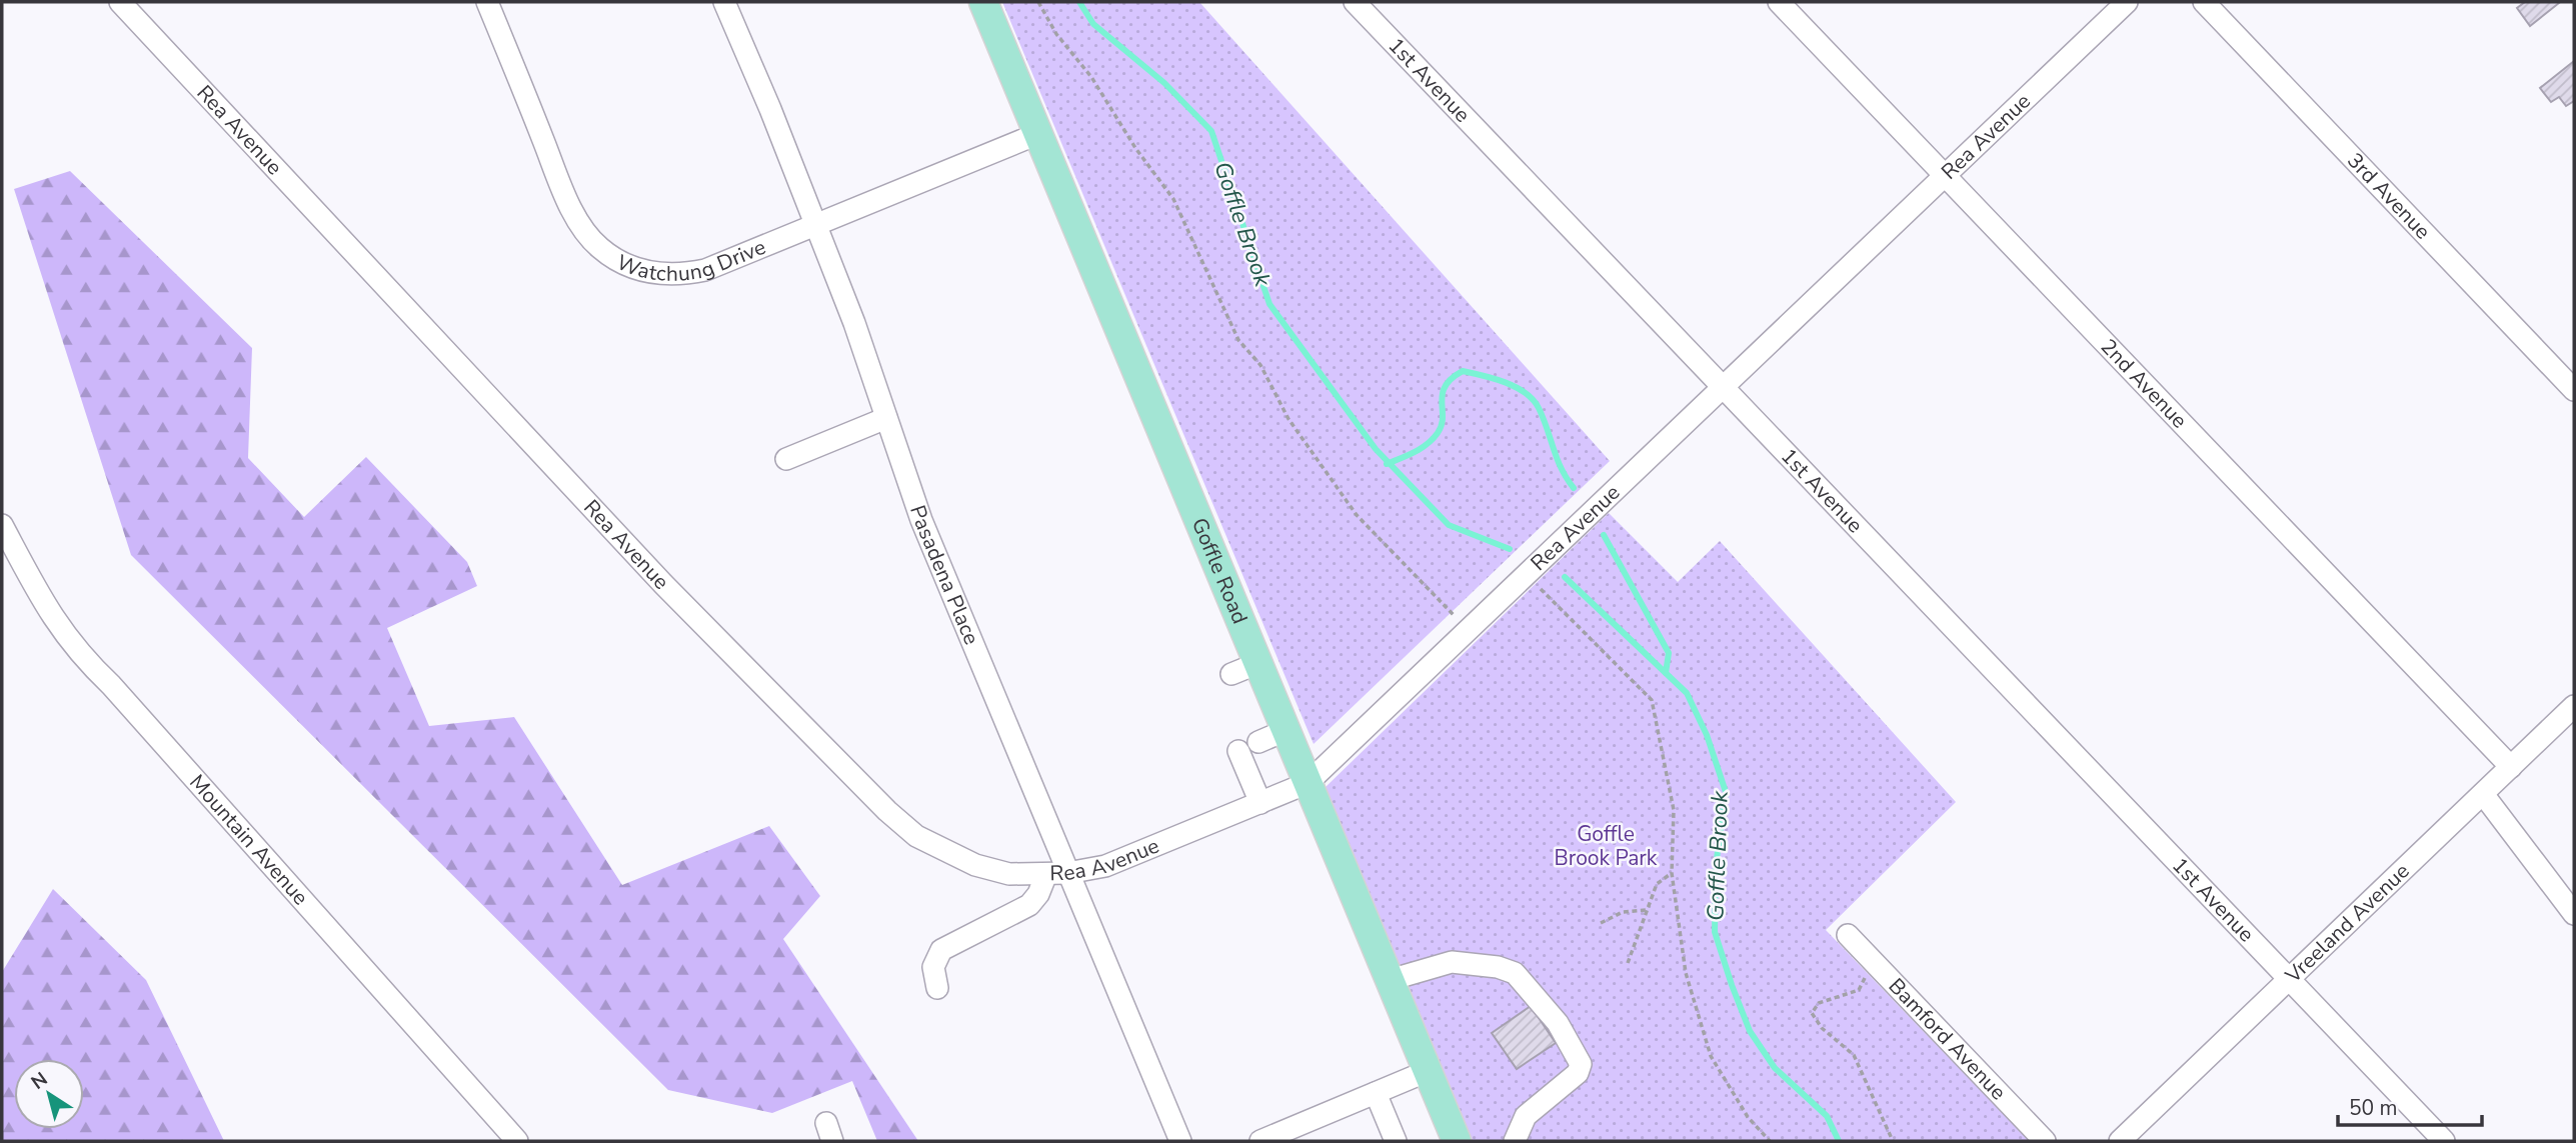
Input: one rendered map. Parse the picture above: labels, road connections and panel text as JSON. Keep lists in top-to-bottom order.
{
  "streets": {
    "main road": ["Goffle Road"],
    "street": [
      "1st Avenue",
      "Rea Avenue",
      "3rd Avenue",
      "Watchung Drive",
      "2nd Avenue",
      "Pasadena Place",
      "Mountain Avenue",
      "Vreeland Avenue",
      "Bamford Avenue"
    ]
  },
  "crossings": [
    ["1st Avenue", "Rea Avenue"],
    ["1st Avenue", "Vreeland Avenue"],
    ["Rea Avenue", "2nd Avenue"],
    ["Rea Avenue", "Goffle Road"],
    ["Rea Avenue", "Pasadena Place"],
    ["Watchung Drive", "Goffle Road"],
    ["Watchung Drive", "Pasadena Place"],
    ["2nd Avenue", "Vreeland Avenue"]
  ],
  "water": ["Goffle Brook"],
  "parks": ["Goffle Brook Park"],
  "scale_bar": "50 m",
  "north": "top left"
}
